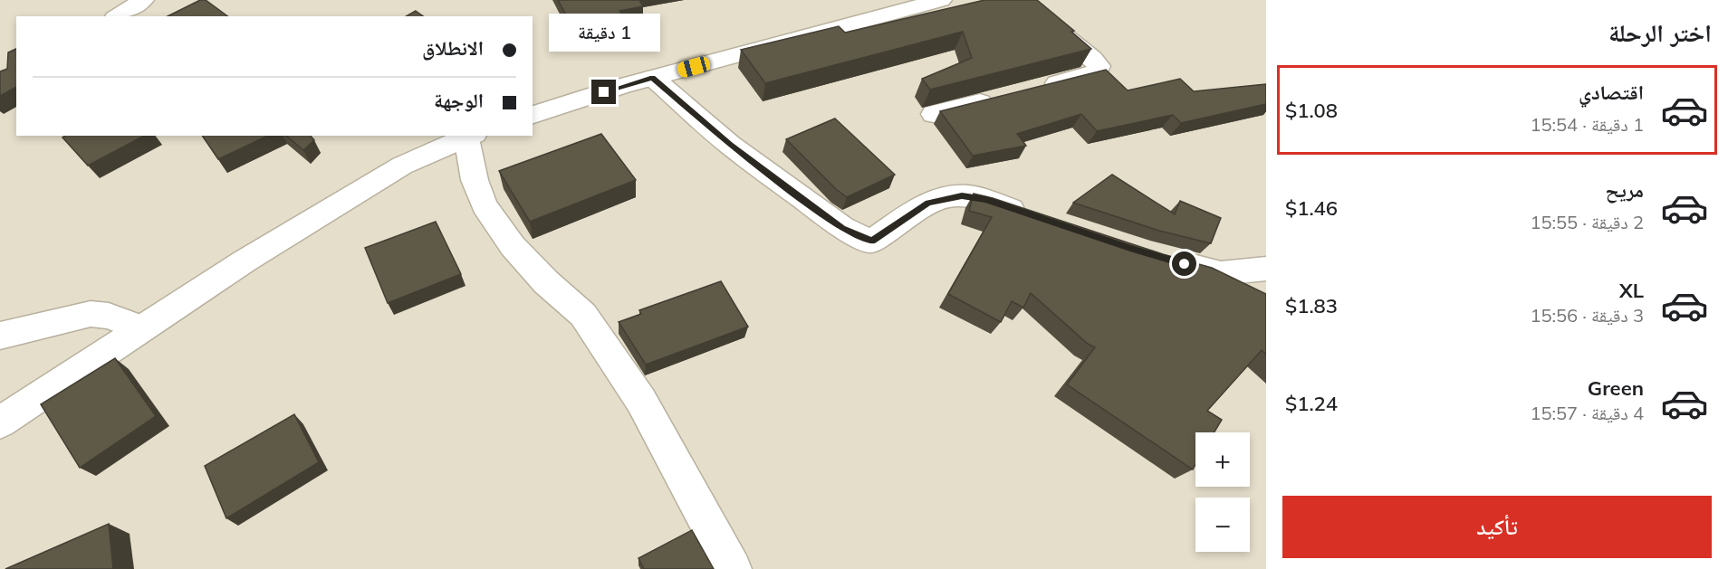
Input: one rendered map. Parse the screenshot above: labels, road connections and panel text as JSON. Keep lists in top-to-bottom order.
{
  "page": {
    "heading": "اختر الرحلة",
    "bubble": "1 دقيقة",
    "banner": ["الانطلاق", "الوجهة"],
    "list": [
      {
        "name": "اقتصادي",
        "note": "1 دقيقة · 15:54",
        "value": "$1.08"
      },
      {
        "name": "مريح",
        "note": "2 دقيقة · 15:55",
        "value": "$1.46"
      },
      {
        "name": "XL",
        "note": "3 دقيقة · 15:56",
        "value": "$1.83"
      },
      {
        "name": "Green",
        "note": "4 دقيقة · 15:57",
        "value": "$1.24"
      }
    ],
    "map_buttons": ["+", "−"],
    "buttons": "تأكيد"
  }
}
